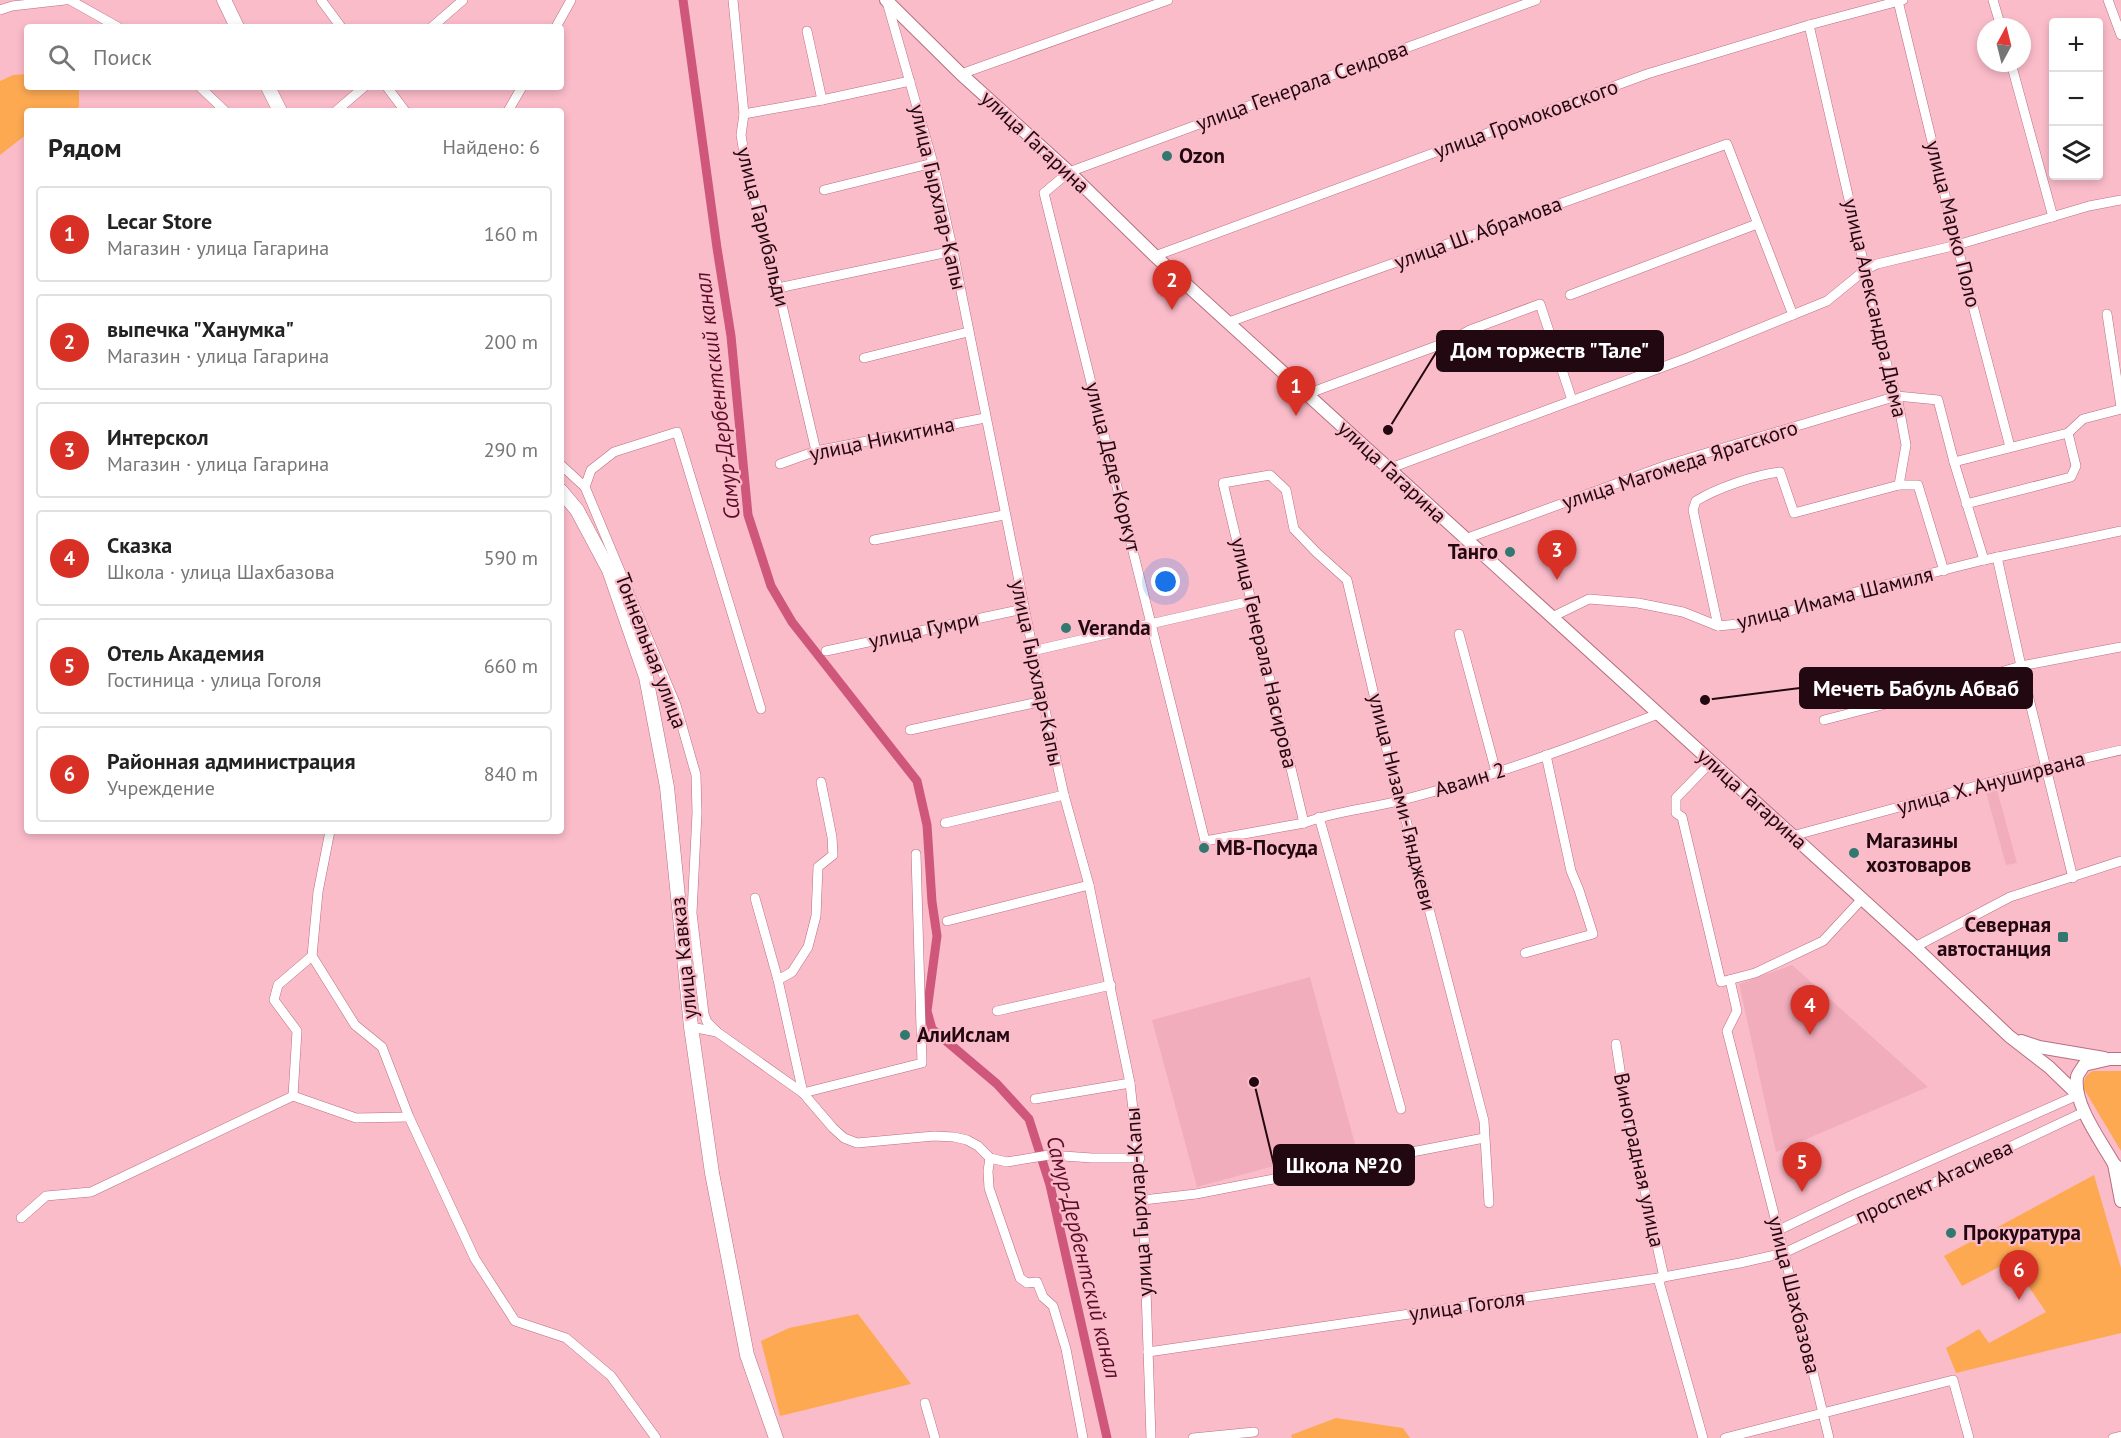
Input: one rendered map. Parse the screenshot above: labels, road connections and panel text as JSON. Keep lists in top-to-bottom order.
{
  "streets": {
    "highway": ["улица Кавказ"],
    "main road": ["улица Гагарина"],
    "street": [
      "улица Генерала Сеидова",
      "улица Громоковского",
      "улица Гырхлар-Капы",
      "улица Марко Поло",
      "улица Гарибальди",
      "улица Ш. Абрамова",
      "улица Александра Дюма",
      "улица Никитина",
      "улица Магомеда Ярагского",
      "улица Деде-Коркут",
      "улица Имама Шамиля",
      "улица Гумри",
      "Тоннельная улица",
      "улица Генерала Насирова",
      "Аваин 2",
      "улица Х. Ануширвана",
      "улица Низами-Гянджеви",
      "Виноградная улица",
      "проспект Агасиева",
      "улица Шахбазова",
      "улица Гоголя"
    ]
  },
  "crossings": [
    ["улица Генерала Сеидова", "улица Гагарина"],
    ["улица Генерала Сеидова", "улица Деде-Коркут"],
    ["улица Громоковского", "улица Гагарина"],
    ["улица Громоковского", "улица Марко Поло"],
    ["улица Громоковского", "улица Александра Дюма"],
    ["улица Гагарина", "улица Гырхлар-Капы"],
    ["улица Гагарина", "улица Ш. Абрамова"],
    ["улица Гагарина", "улица Магомеда Ярагского"],
    ["улица Гагарина", "улица Деде-Коркут"],
    ["улица Гагарина", "улица Имама Шамиля"],
    ["улица Гагарина", "Аваин 2"],
    ["улица Гагарина", "улица Х. Ануширвана"],
    ["улица Гагарина", "улица Шахбазова"],
    ["улица Гырхлар-Капы", "улица Никитина"],
    ["улица Гырхлар-Капы", "улица Гумри"],
    ["улица Гырхлар-Капы", "улица Гоголя"],
    ["улица Гарибальди", "улица Никитина"],
    ["улица Александра Дюма", "улица Магомеда Ярагского"],
    ["улица Деде-Коркут", "Аваин 2"],
    ["улица Генерала Насирова", "Аваин 2"],
    ["улица Генерала Насирова", "улица Низами-Гянджеви"],
    ["Аваин 2", "улица Низами-Гянджеви"],
    ["Виноградная улица", "улица Гоголя"],
    ["проспект Агасиева", "улица Шахбазова"],
    ["проспект Агасиева", "улица Гоголя"],
    ["улица Шахбазова", "улица Гоголя"]
  ],
  "water": ["Самур-Дербентский канал"],
  "places": {
    "other": [
      "Ozon",
      "Дом торжеств \"Тале\"",
      "Танго",
      "Veranda",
      "Мечеть Бабуль Абваб",
      "МВ-Посуда",
      "Магазины хозтоваров",
      "АлиИслам",
      "Школа №20",
      "Прокуратура"
    ],
    "transit": ["Северная автостанция"]
  },
  "north": "top",
  "page": {
    "map_buttons": ["+", "−"],
    "search": "Поиск",
    "heading": ["Рядом", "Найдено: 6"],
    "list": [
      {
        "mark": "1",
        "name": "Lecar Store",
        "note": "Магазин · улица Гагарина",
        "value": "160 m"
      },
      {
        "mark": "2",
        "name": "выпечка \"Ханумка\"",
        "note": "Магазин · улица Гагарина",
        "value": "200 m"
      },
      {
        "mark": "3",
        "name": "Интерскол",
        "note": "Магазин · улица Гагарина",
        "value": "290 m"
      },
      {
        "mark": "4",
        "name": "Сказка",
        "note": "Школа · улица Шахбазова",
        "value": "590 m"
      },
      {
        "mark": "5",
        "name": "Отель Академия",
        "note": "Гостиница · улица Гоголя",
        "value": "660 m"
      },
      {
        "mark": "6",
        "name": "Районная администрация",
        "note": "Учреждение",
        "value": "840 m"
      }
    ],
    "pins": [
      "2",
      "1",
      "3",
      "4",
      "5",
      "6"
    ]
  }
}
